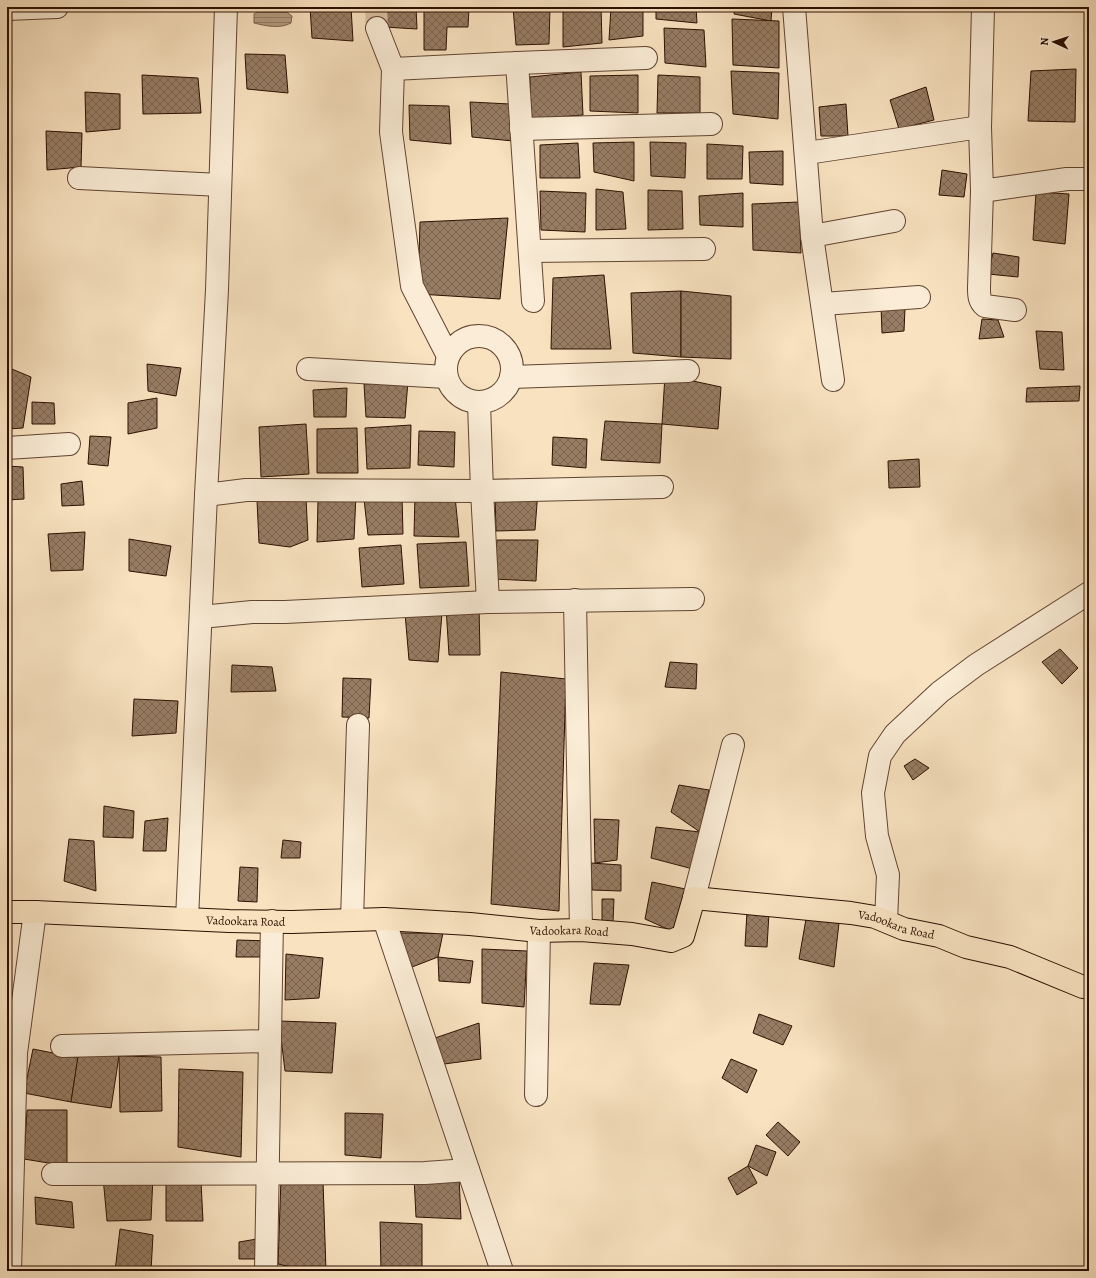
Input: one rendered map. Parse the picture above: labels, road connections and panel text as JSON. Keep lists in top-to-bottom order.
{
  "streets": {
    "main road": ["Vadookara Road"]
  },
  "north": "left"
}
